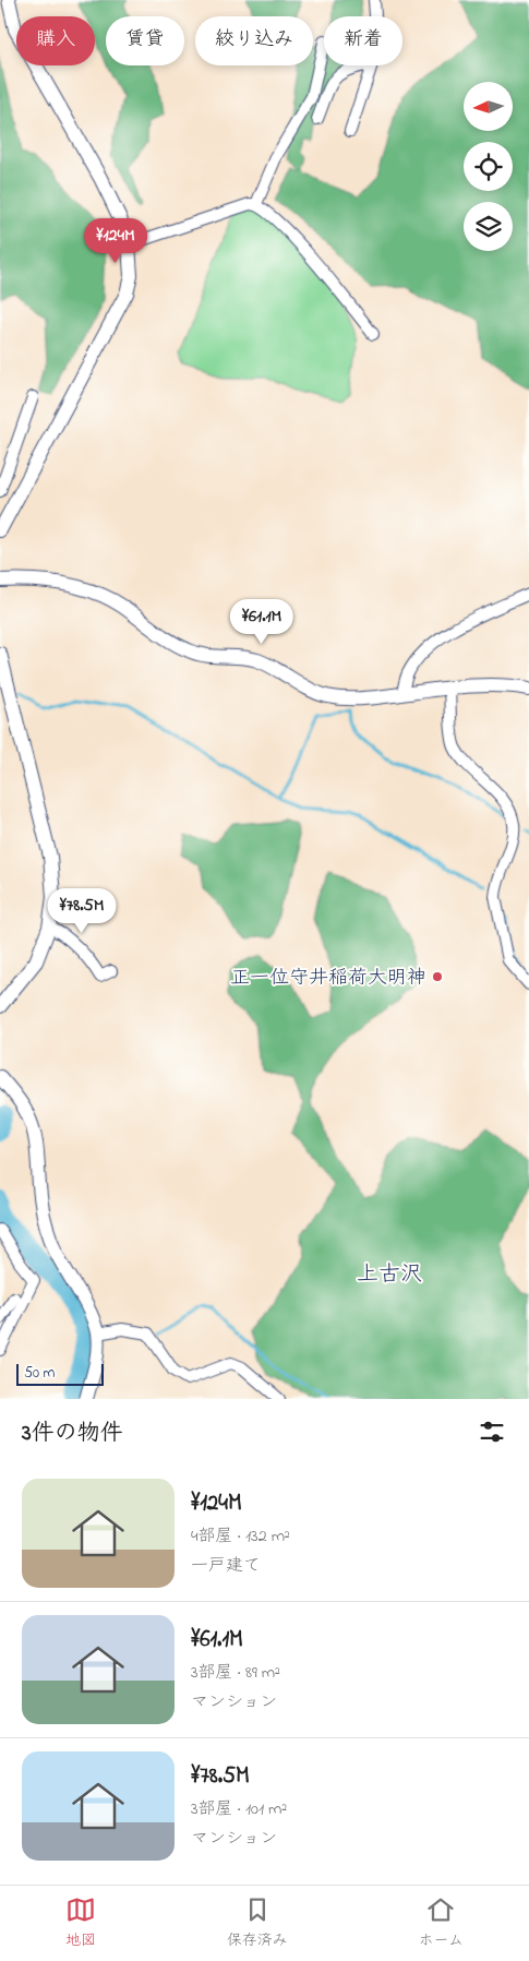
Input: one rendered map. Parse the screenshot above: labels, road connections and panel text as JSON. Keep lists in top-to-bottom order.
{
  "districts": ["上古沢"],
  "places": ["正一位守井稲荷大明神"],
  "scale_bar": "50 m",
  "north": "left",
  "page": {
    "chip": [
      "購入",
      "賃貸",
      "絞り込み",
      "新着"
    ],
    "price": ["¥124M", "¥61.1M", "¥78.5M"],
    "scale": "50 m",
    "heading": "3件の物件",
    "list": [
      {
        "name": "¥124M",
        "note": "4部屋 · 132 m² · 一戸建て"
      },
      {
        "name": "¥61.1M",
        "note": "3部屋 · 89 m² · マンション"
      },
      {
        "name": "¥78.5M",
        "note": "3部屋 · 101 m² · マンション"
      }
    ],
    "tabs": ["地図", "保存済み", "ホーム"]
  }
}
